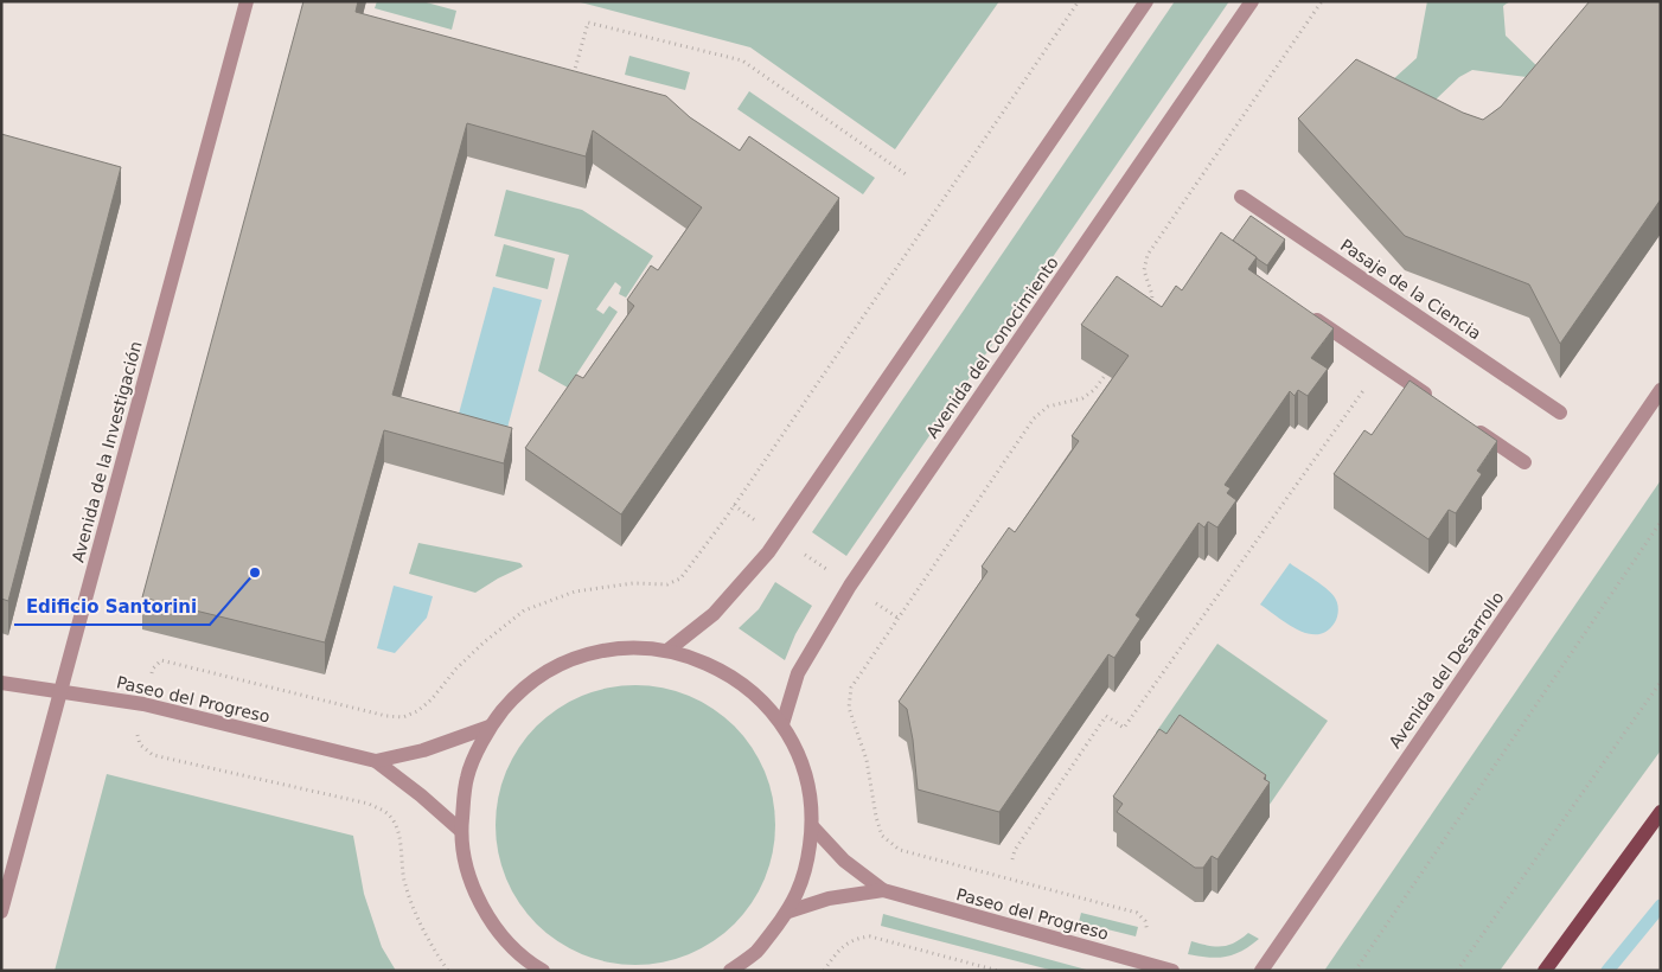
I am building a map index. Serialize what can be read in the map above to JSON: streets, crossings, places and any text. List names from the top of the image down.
{
  "streets": {
    "street": [
      "Pasaje de la Ciencia",
      "Avenida del Conocimiento",
      "Avenida de la Investigación",
      "Avenida del Desarrollo",
      "Paseo del Progreso"
    ]
  },
  "crossings": [
    ["Avenida de la Investigación", "Paseo del Progreso"]
  ],
  "places": ["Edificio Santorini"]
}
